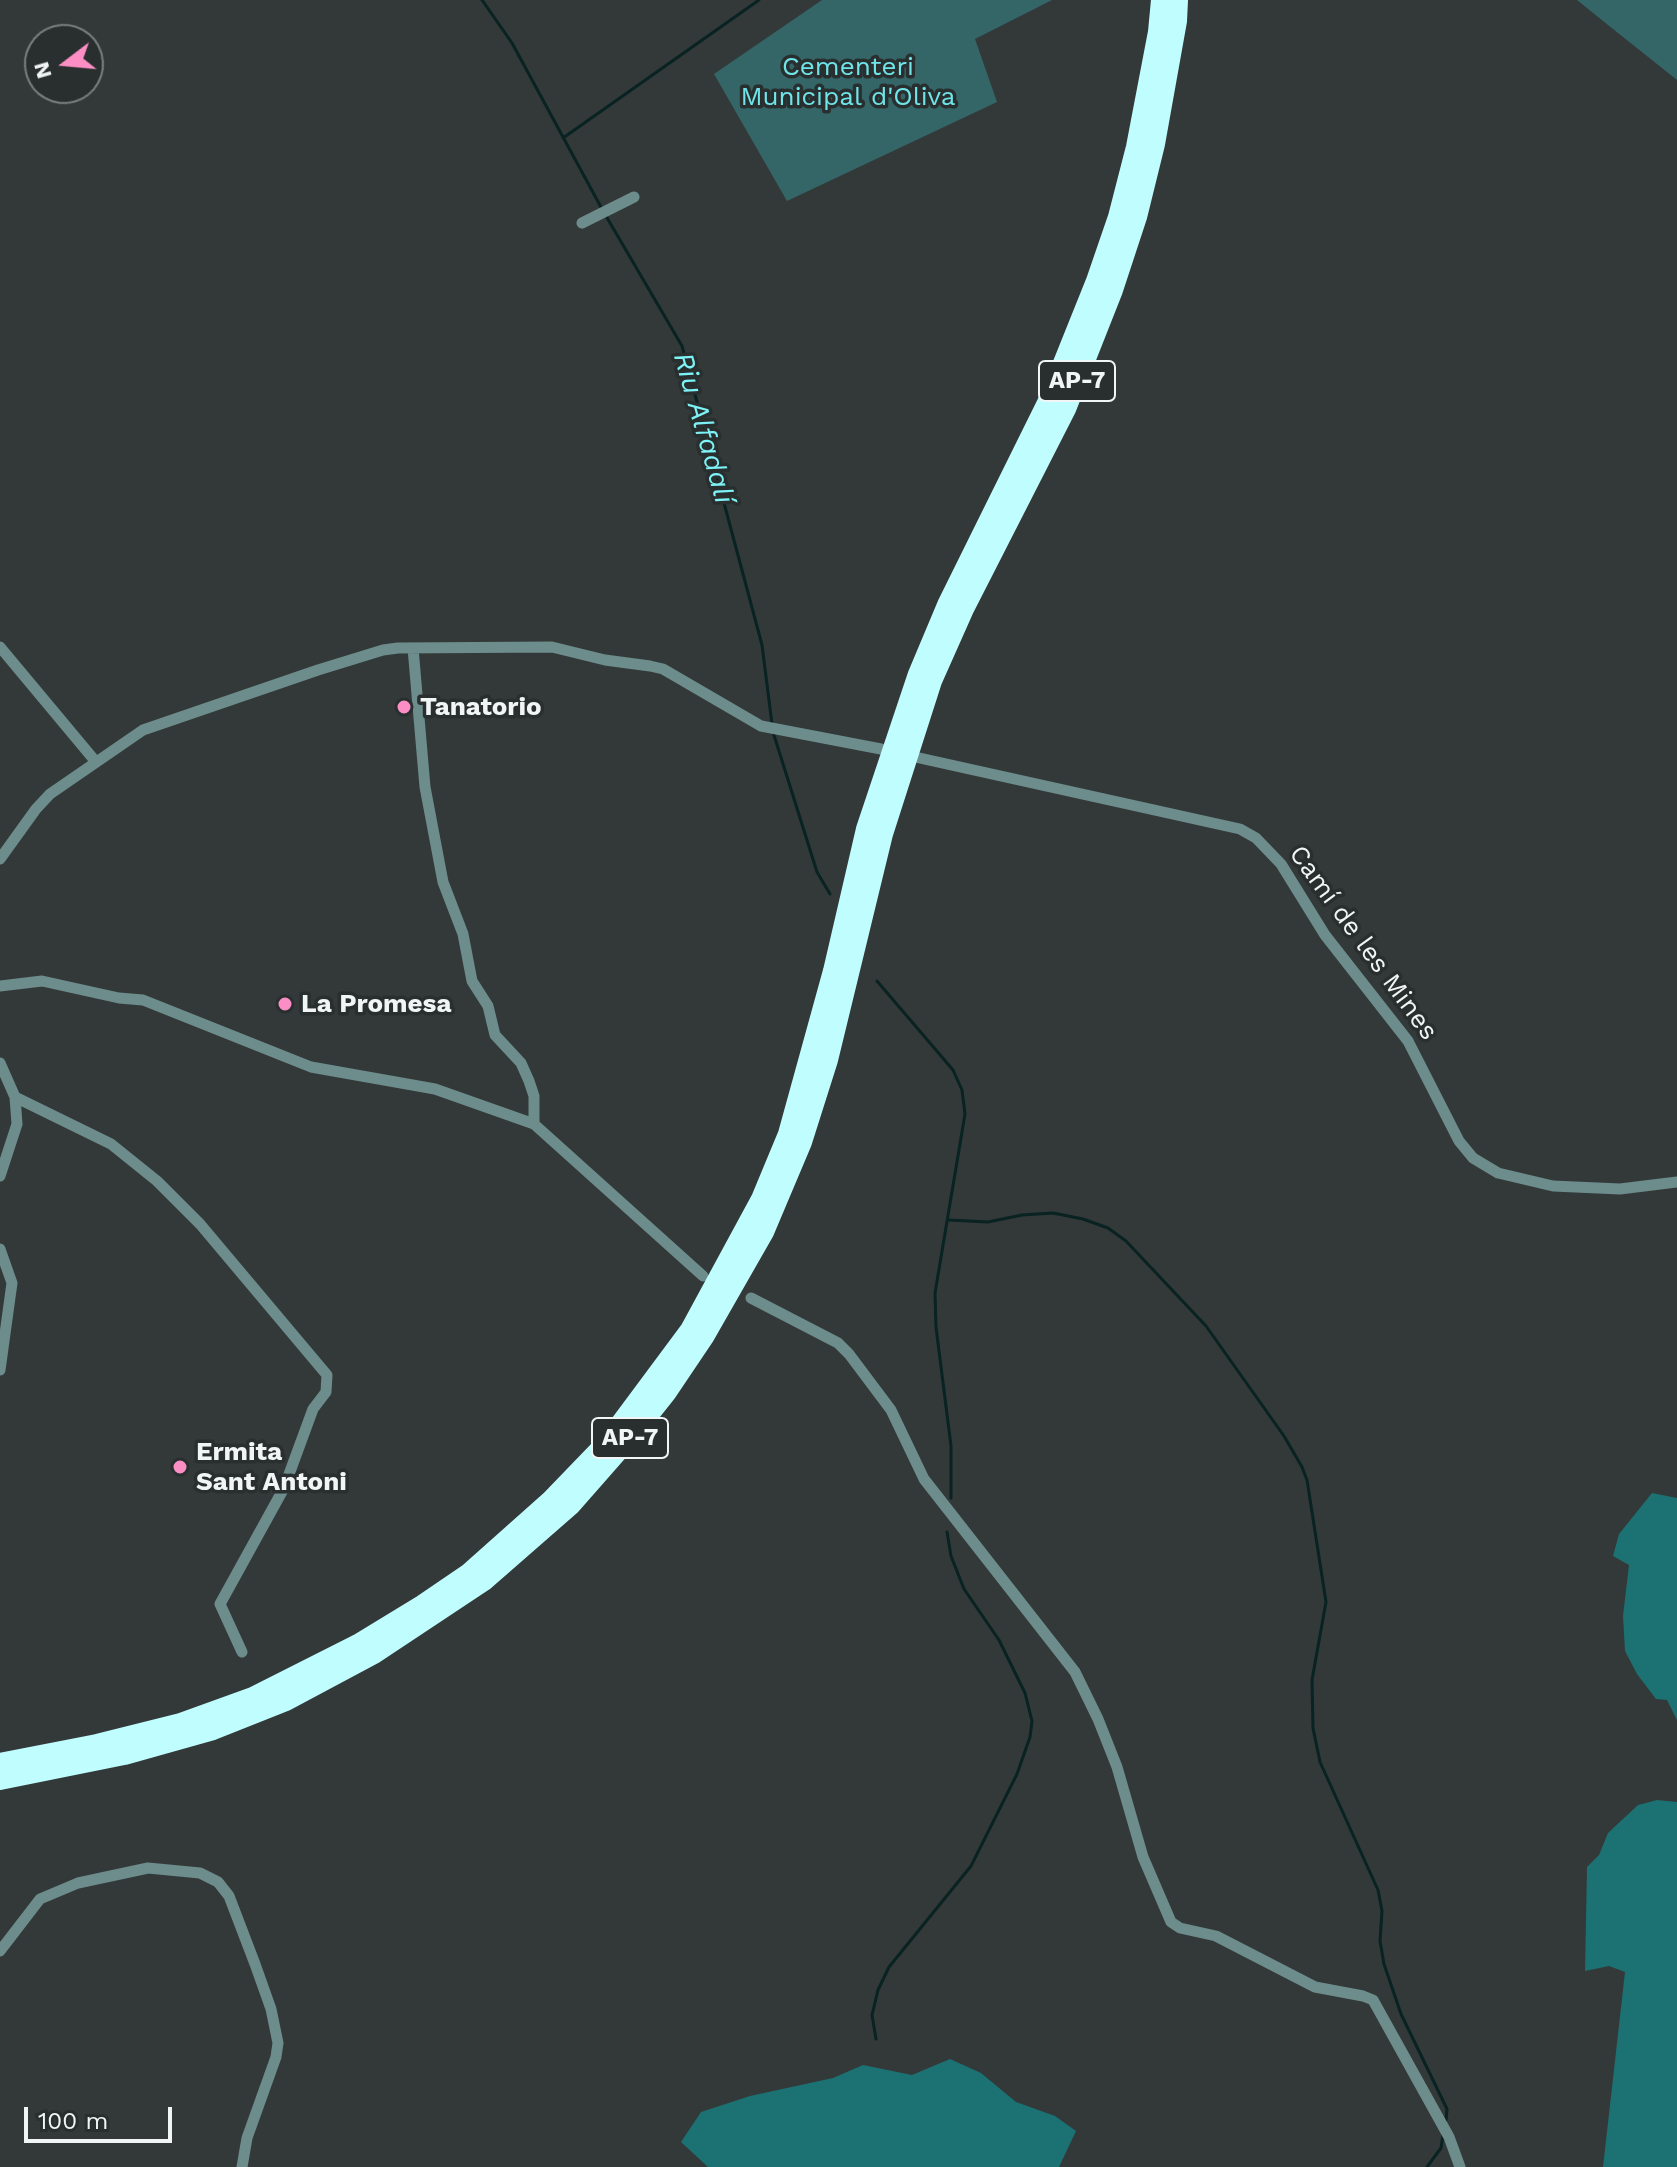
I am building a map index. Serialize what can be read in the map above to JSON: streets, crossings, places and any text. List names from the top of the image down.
{
  "streets": {
    "highway": ["AP-7"],
    "street": ["Camí de les Mines"]
  },
  "crossings": [
    ["AP-7", "Camí de les Mines"]
  ],
  "water": ["Riu Alfadalí"],
  "parks": ["Cementeri Municipal d'Oliva"],
  "places": ["Tanatorio", "La Promesa", "Ermita Sant Antoni"],
  "scale_bar": "100 m",
  "north": "left"
}
